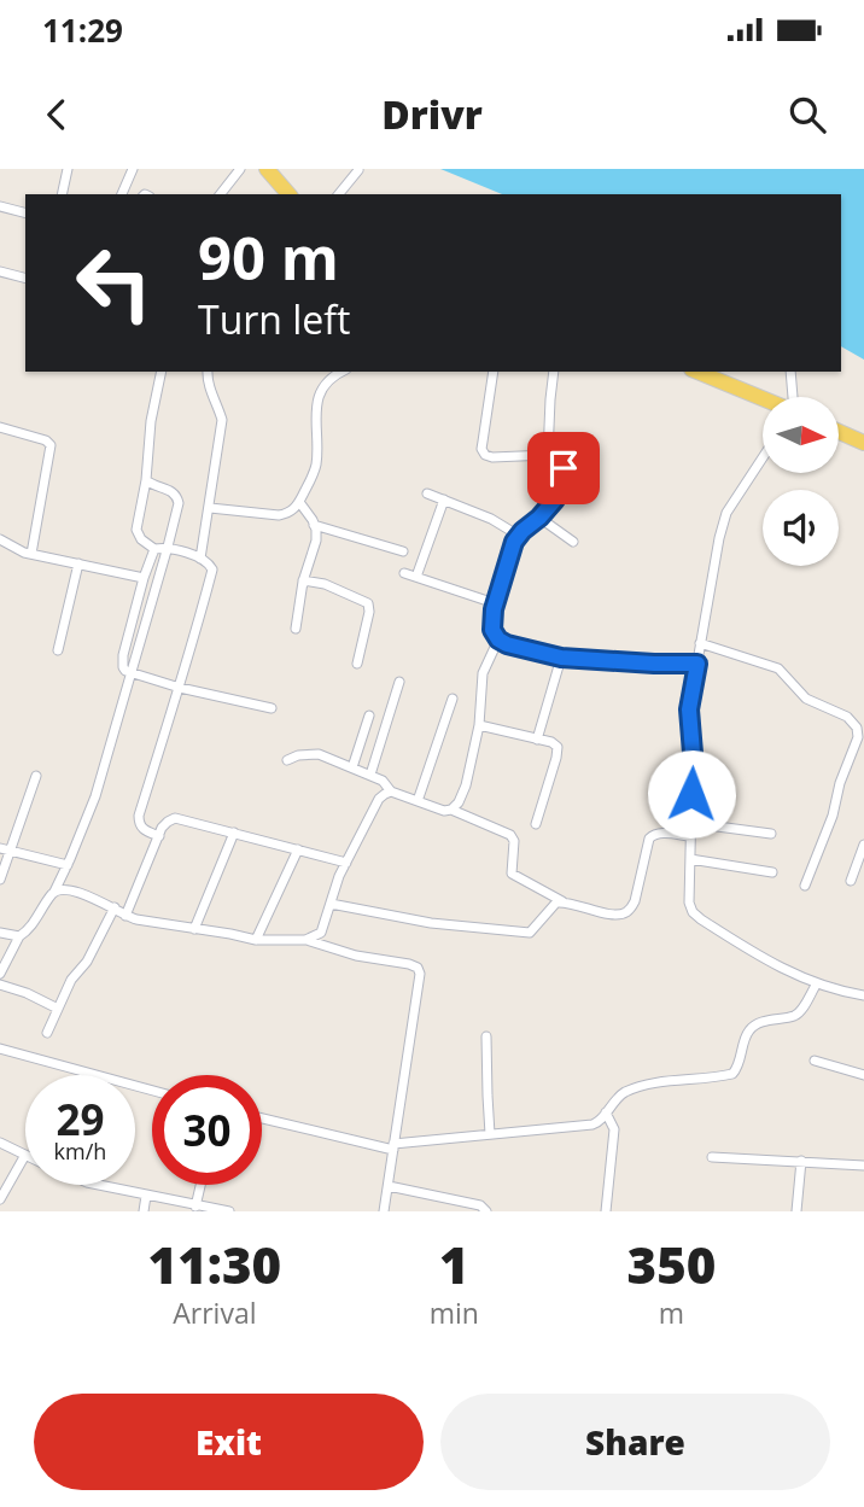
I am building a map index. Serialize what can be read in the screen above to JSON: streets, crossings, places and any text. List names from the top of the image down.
{
  "north": "right",
  "page": {
    "status": "11:29",
    "header": "Drivr",
    "turn": ["90 m", "Turn left"],
    "speed": "29 km/h",
    "limit": "30",
    "eta": [
      "11:30",
      "Arrival",
      "1",
      "min",
      "350",
      "m"
    ],
    "buttons": ["Exit", "Share"]
  }
}
